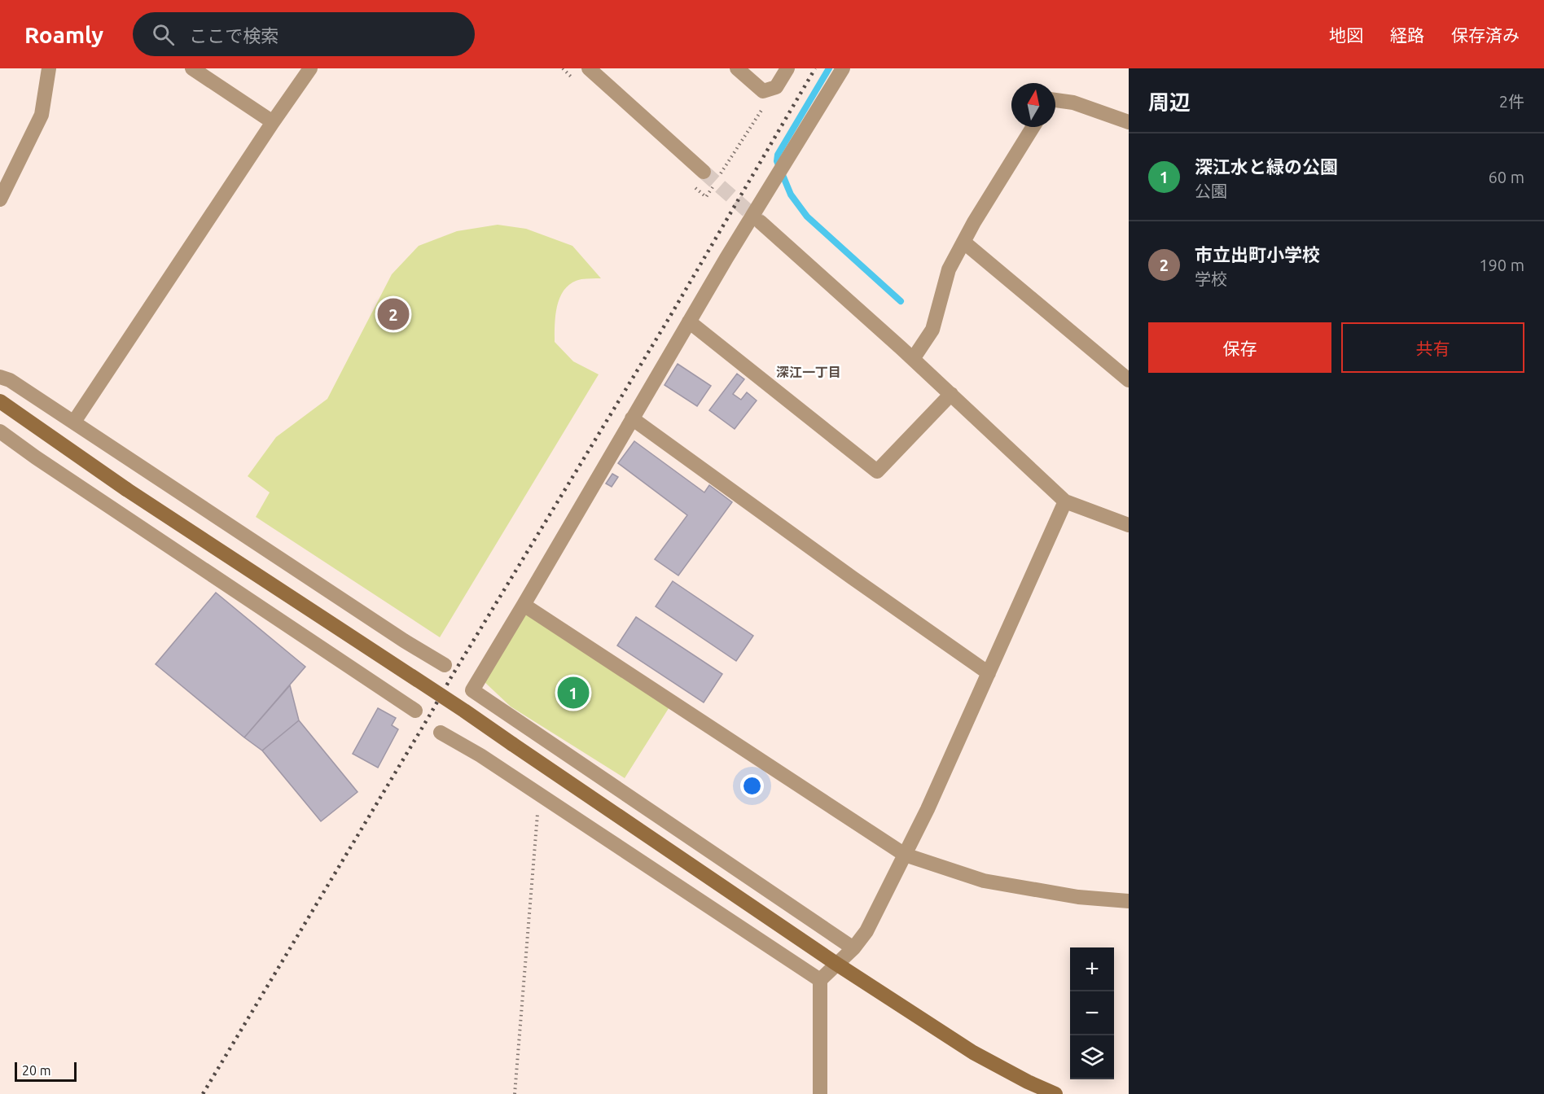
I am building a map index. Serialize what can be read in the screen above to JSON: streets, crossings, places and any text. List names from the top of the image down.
{
  "districts": ["深江一丁目"],
  "scale_bar": "20 m",
  "north": "top",
  "page": {
    "header": "Roamly",
    "search": "ここで検索",
    "nav": ["地図", "経路", "保存済み"],
    "heading": ["周辺", "2件"],
    "list": [
      {
        "mark": "1",
        "name": "深江水と緑の公園",
        "note": "公園",
        "value": "60 m"
      },
      {
        "mark": "2",
        "name": "市立出町小学校",
        "note": "学校",
        "value": "190 m"
      }
    ],
    "pins": ["2", "1"],
    "buttons": ["保存", "共有"],
    "map_buttons": ["+", "−"],
    "scale": "20 m"
  }
}
